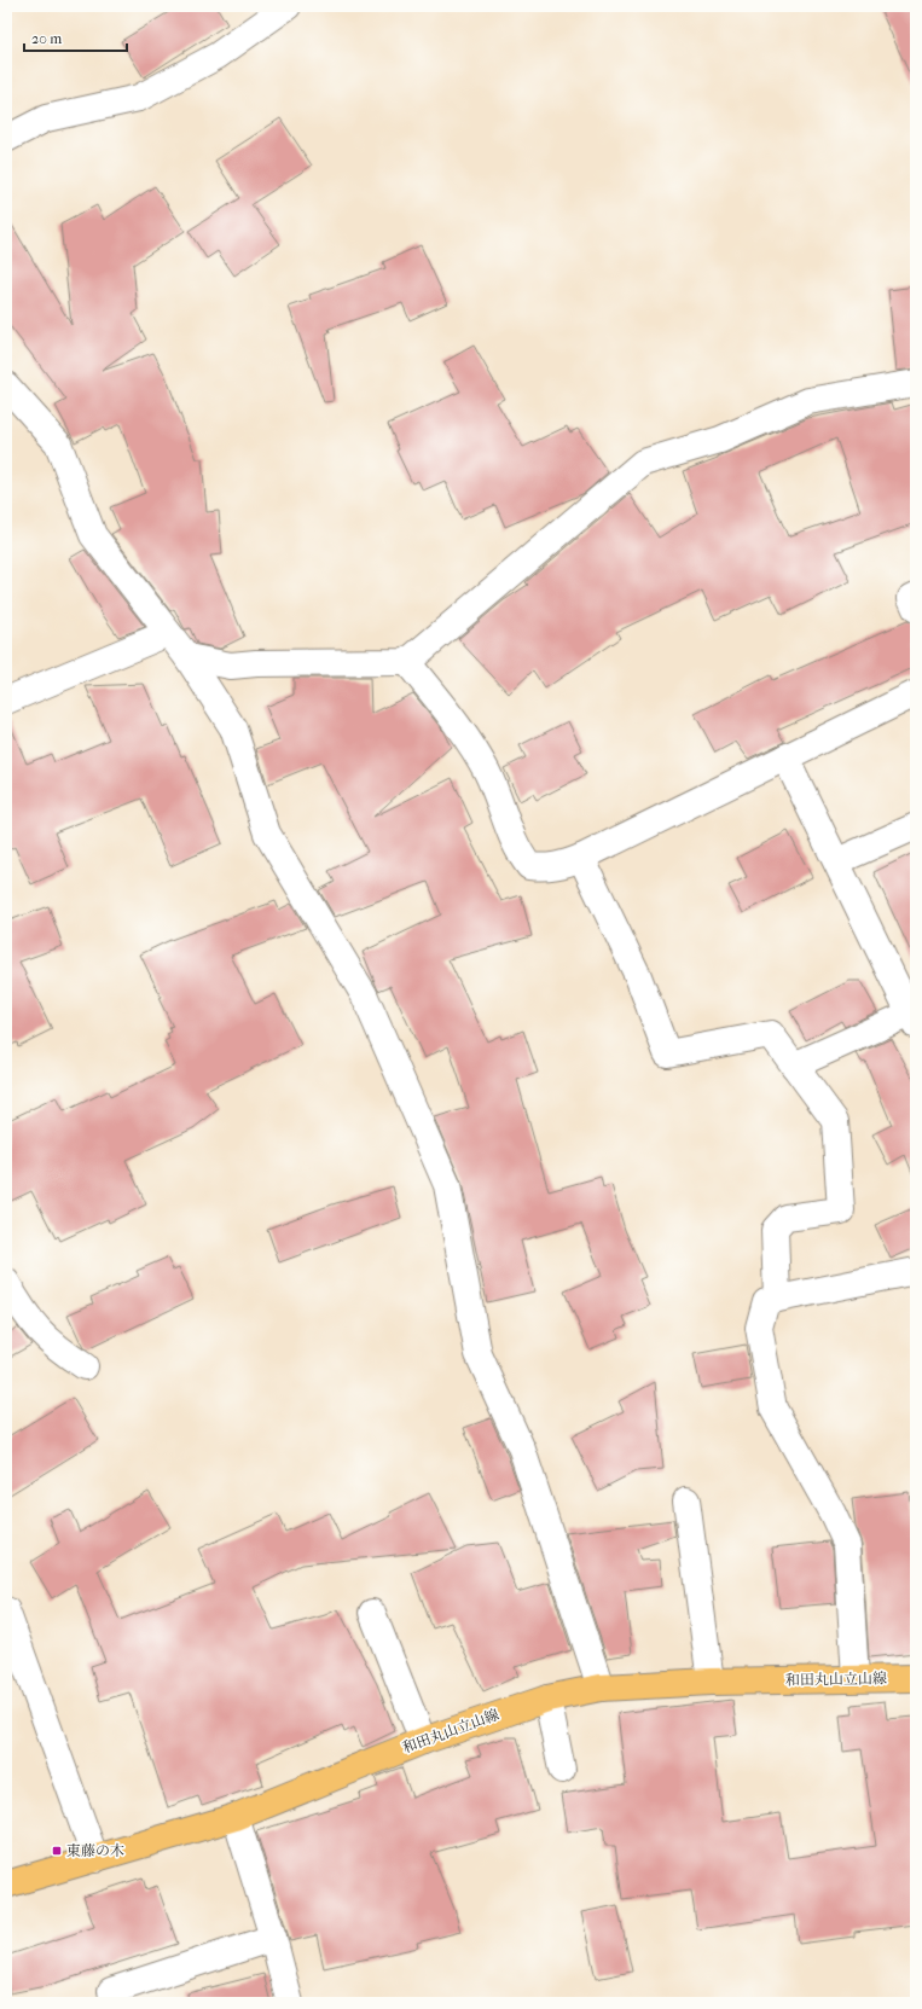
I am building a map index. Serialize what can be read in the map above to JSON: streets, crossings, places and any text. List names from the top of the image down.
{
  "streets": {
    "main road": ["和田丸山立山線"]
  },
  "places": {
    "transit": ["東藤の木"]
  },
  "scale_bar": "20 m"
}
